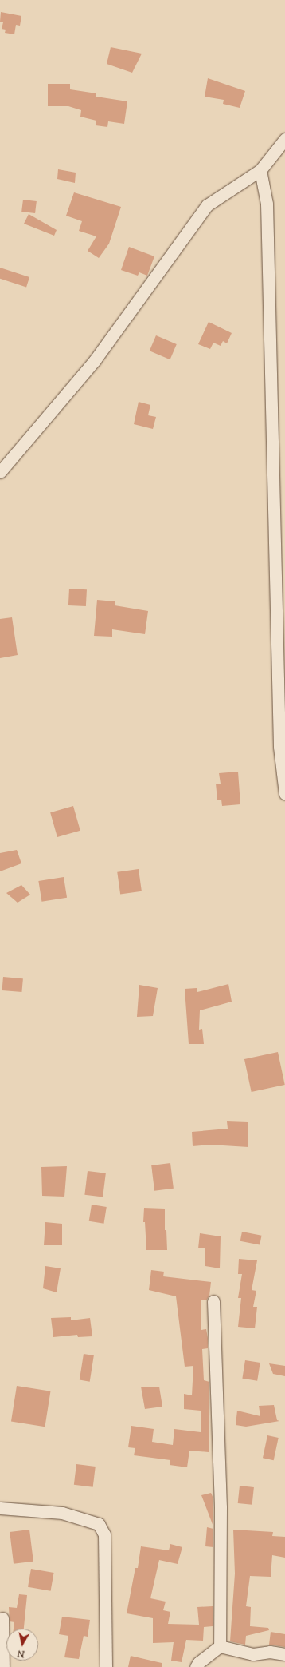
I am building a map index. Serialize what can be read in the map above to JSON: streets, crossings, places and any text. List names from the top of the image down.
{
  "north": "bottom"
}
